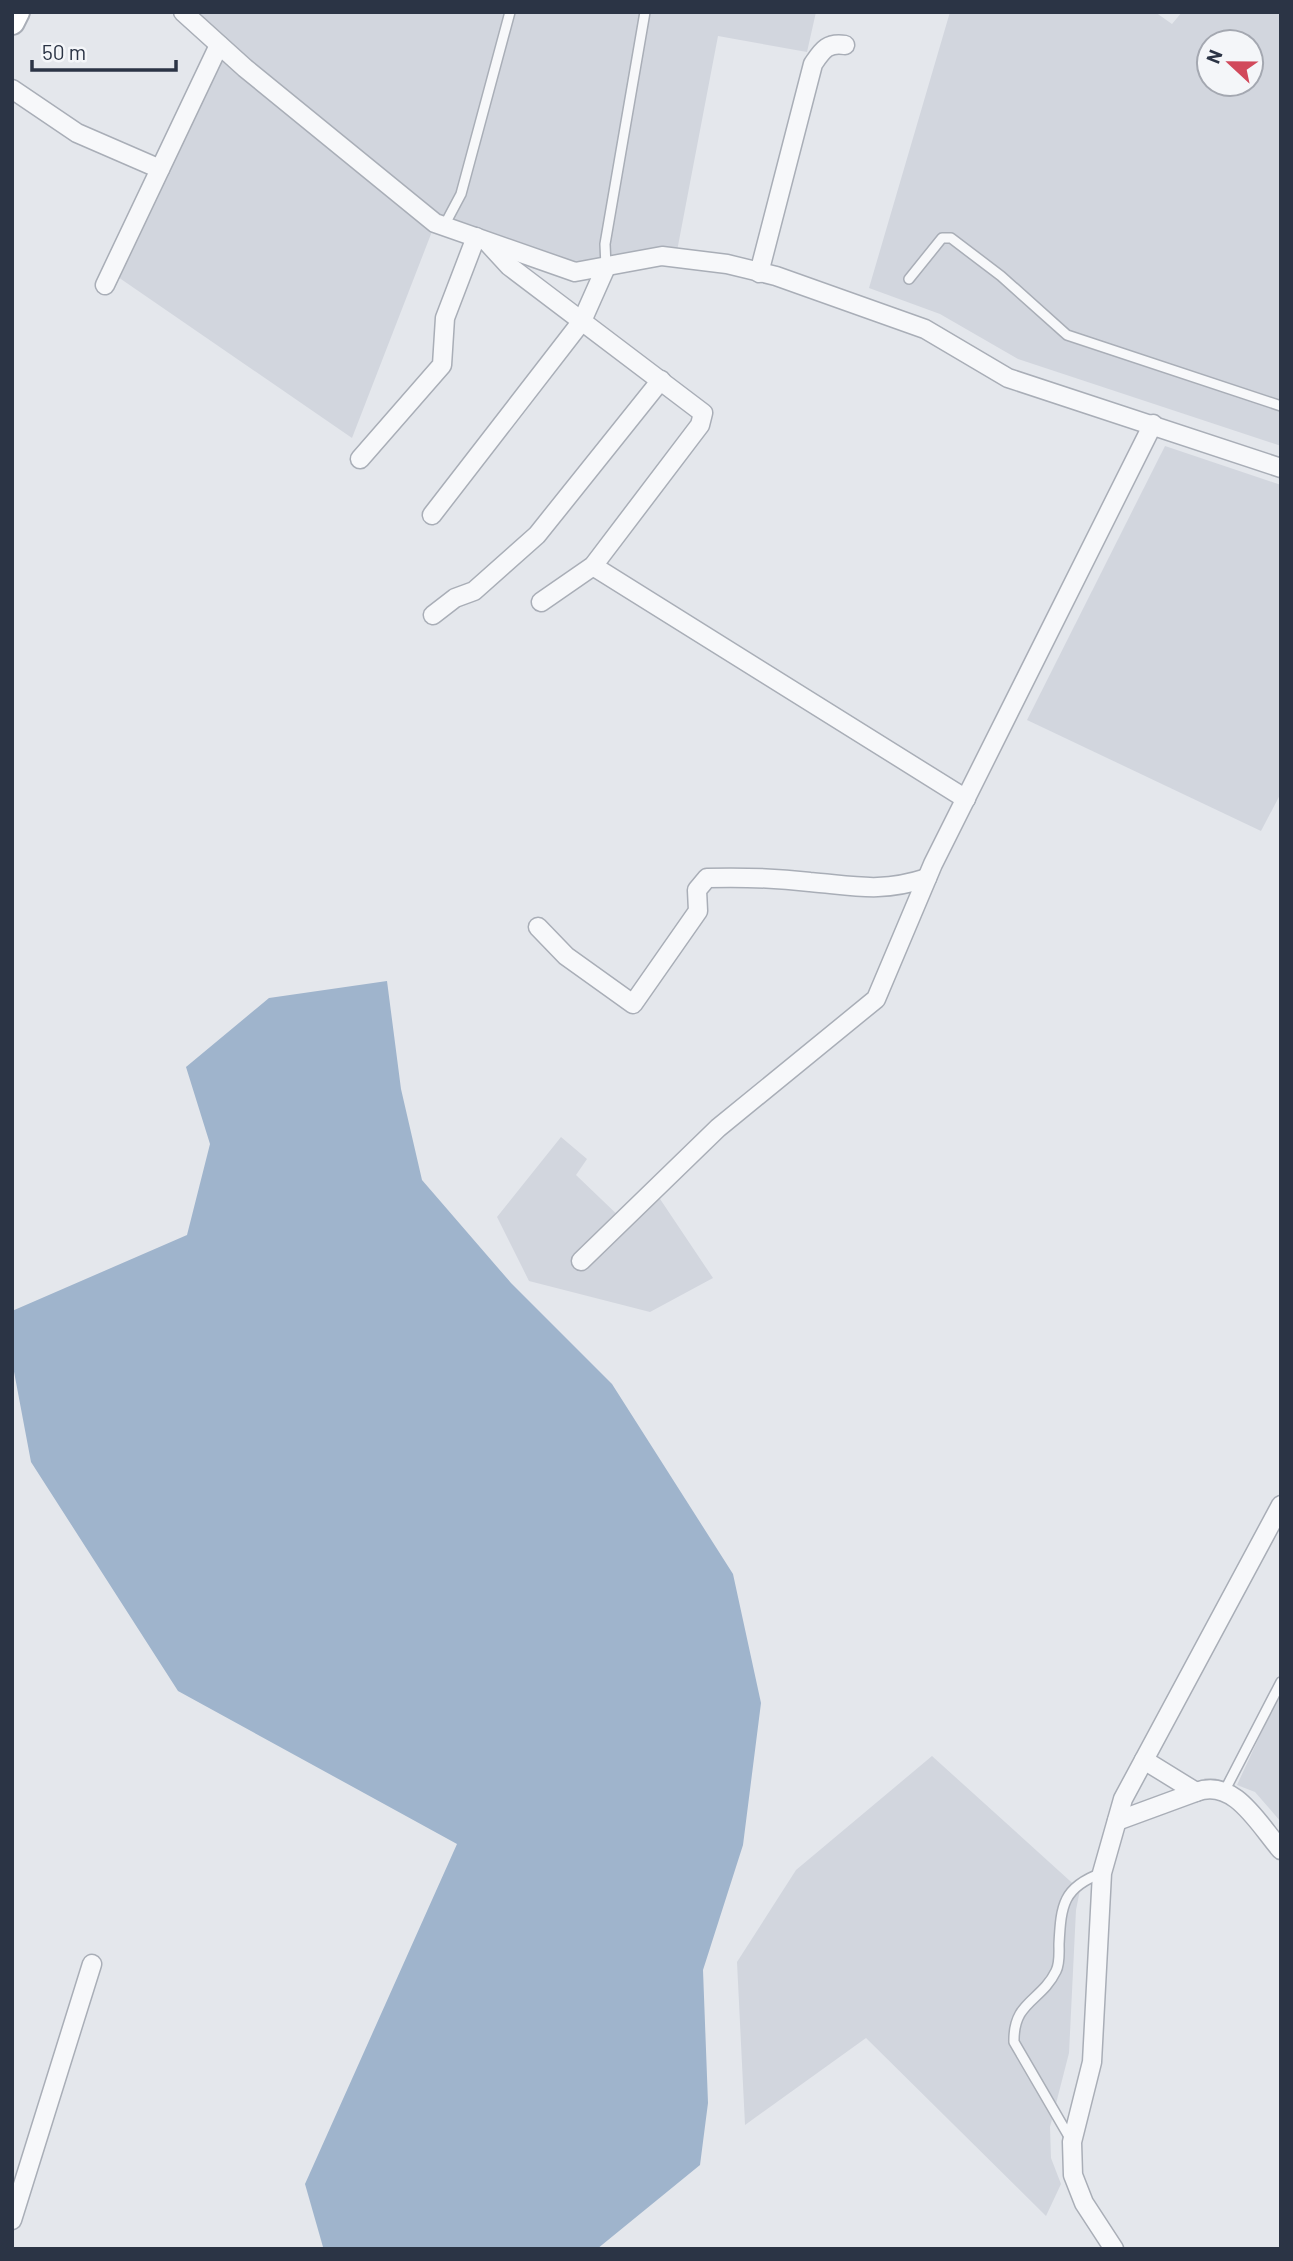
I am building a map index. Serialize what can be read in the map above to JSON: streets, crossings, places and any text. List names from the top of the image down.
{
  "scale_bar": "50 m",
  "north": "left"
}
